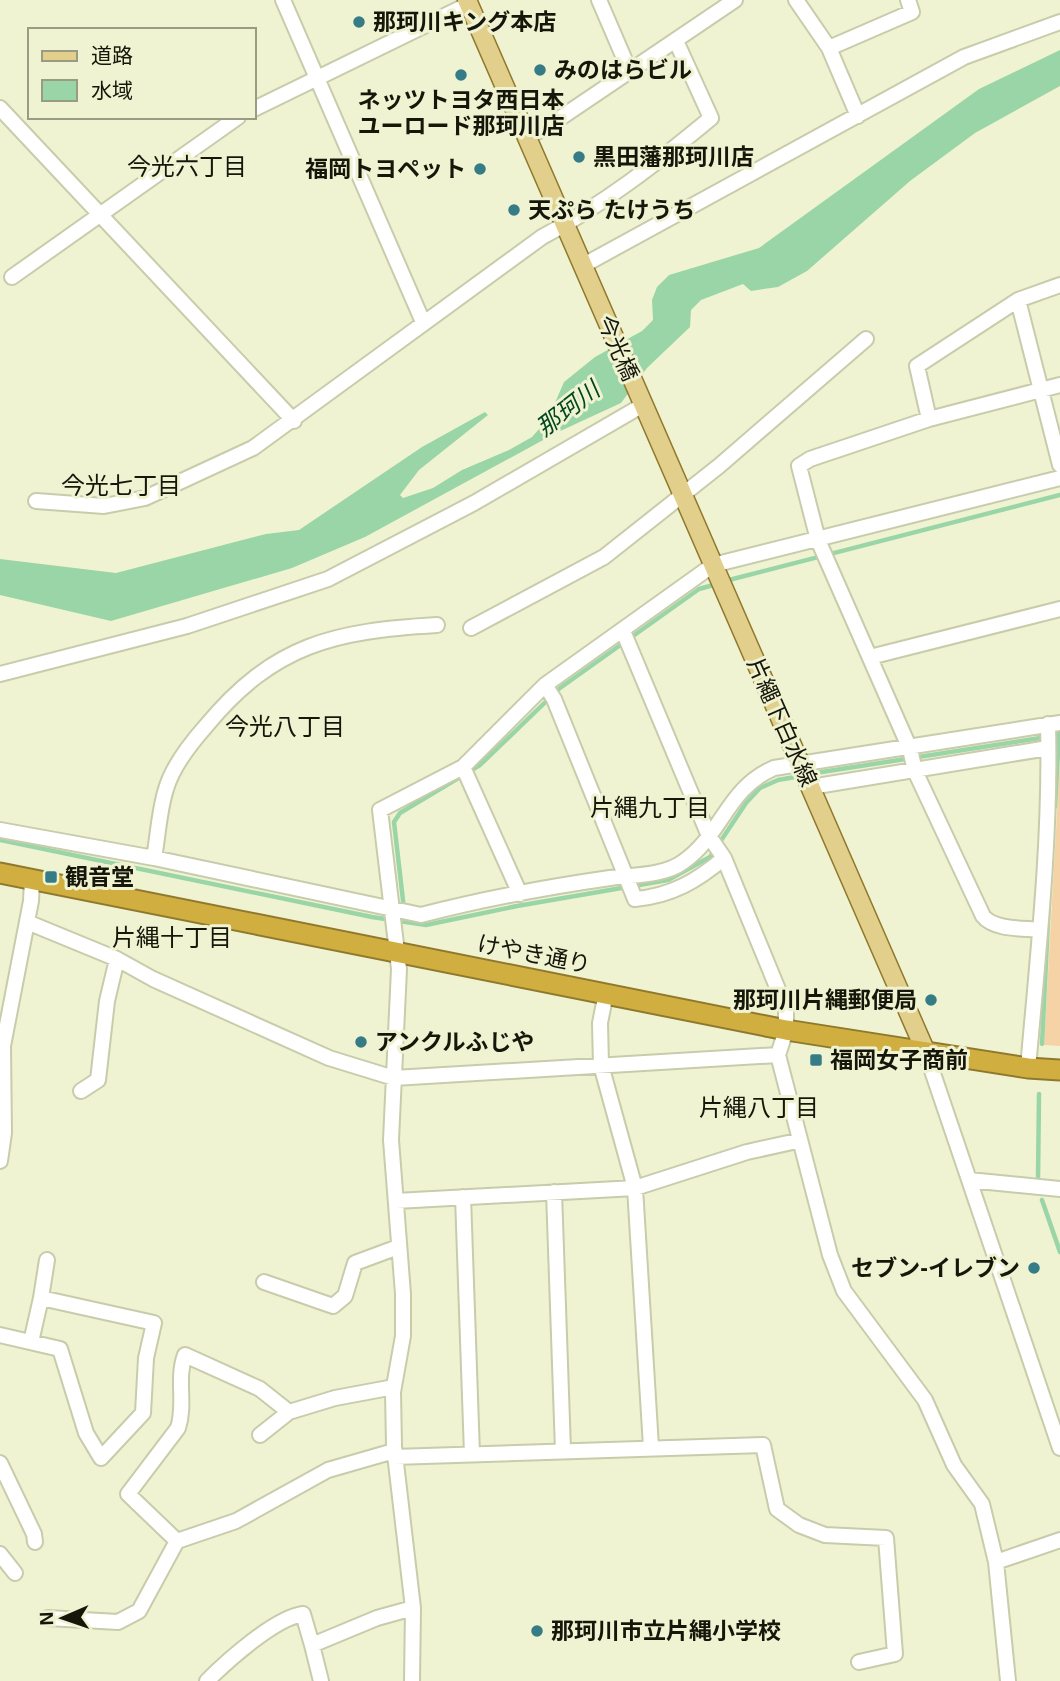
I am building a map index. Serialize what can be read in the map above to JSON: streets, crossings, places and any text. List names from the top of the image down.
{
  "streets": {
    "highway": ["けやき通り"],
    "main road": ["今光橋", "片繩下白水線"]
  },
  "crossings": [
    ["今光橋", "片繩下白水線"],
    ["片繩下白水線", "けやき通り"]
  ],
  "districts": [
    "今光六丁目",
    "今光七丁目",
    "今光八丁目",
    "片縄九丁目",
    "片縄十丁目",
    "片縄八丁目"
  ],
  "water": ["那珂川"],
  "places": {
    "other": [
      "那珂川キング本店",
      "みのはらビル",
      "ネッツトヨタ西日本 ユーロード那珂川店",
      "黒田藩那珂川店",
      "福岡トヨペット",
      "天ぷら たけうち",
      "那珂川片縄郵便局",
      "アンクルふじや",
      "セブン-イレブン",
      "那珂川市立片縄小学校"
    ],
    "transit": ["観音堂", "福岡女子商前"]
  },
  "legend": ["道路", "水域"],
  "north": "left"
}
